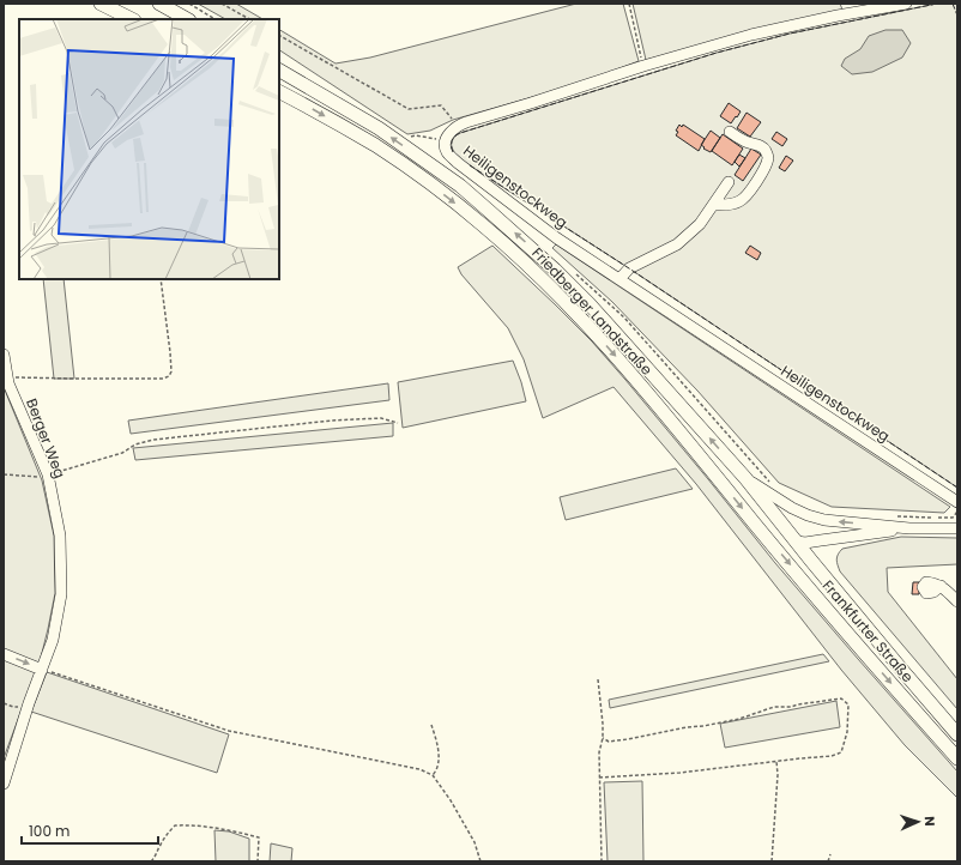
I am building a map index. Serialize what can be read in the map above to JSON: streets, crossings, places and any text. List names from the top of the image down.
{
  "streets": {
    "main road": ["Friedberger Landstraße", "Frankfurter Straße"],
    "street": ["Heiligenstockweg", "Berger Weg"]
  },
  "crossings": [
    ["Friedberger Landstraße", "Frankfurter Straße"]
  ],
  "scale_bar": "100 m",
  "north": "right"
}
